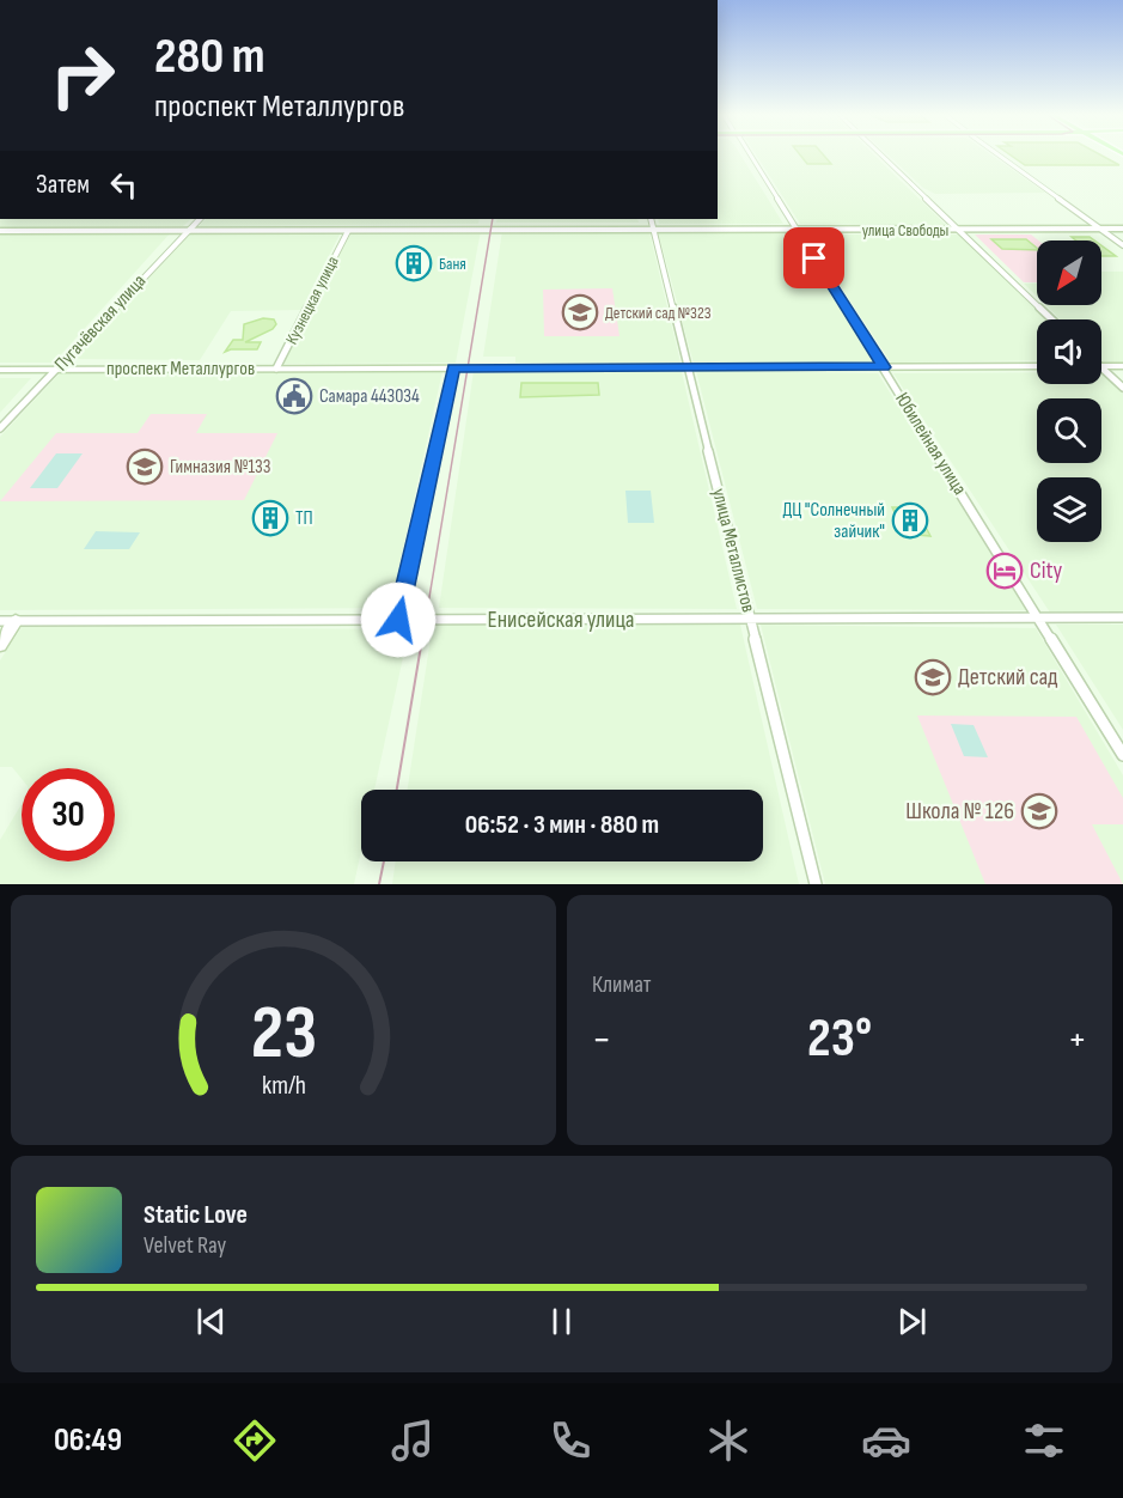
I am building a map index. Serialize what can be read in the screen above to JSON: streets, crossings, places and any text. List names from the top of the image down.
{
  "streets": {
    "street": [
      "улица Свободы",
      "Кузнецкая улица",
      "Пугачёвская улица",
      "проспект Металлургов",
      "Юбилейная улица",
      "улица Металлистов",
      "Енисейская улица"
    ]
  },
  "crossings": [
    ["улица Свободы", "Кузнецкая улица"],
    ["улица Свободы", "Пугачёвская улица"],
    ["улица Свободы", "Юбилейная улица"],
    ["улица Свободы", "улица Металлистов"],
    ["Кузнецкая улица", "проспект Металлургов"],
    ["Пугачёвская улица", "проспект Металлургов"],
    ["проспект Металлургов", "Юбилейная улица"],
    ["проспект Металлургов", "улица Металлистов"],
    ["Юбилейная улица", "Енисейская улица"],
    ["улица Металлистов", "Енисейская улица"]
  ],
  "places": {
    "building": ["Баня", "ТП", "ДЦ \"Солнечный зайчик\""],
    "school or university": [
      "Детский сад №323",
      "Гимназия №133",
      "Детский сад",
      "Школа № 126"
    ],
    "public building": ["Самара 443034"],
    "hotel": ["City"]
  },
  "north": "bottom left",
  "page": {
    "turn": ["280 m", "проспект Металлургов"],
    "then": "Затем",
    "limit": "30",
    "trip": "06:52 · 3 мин · 880 m",
    "tile": "Климат",
    "heat": ["−", "23°", "+"],
    "song": ["Static Love", "Velvet Ray"],
    "tabs": "06:49",
    "gauge": ["23", "km/h"]
  }
}
